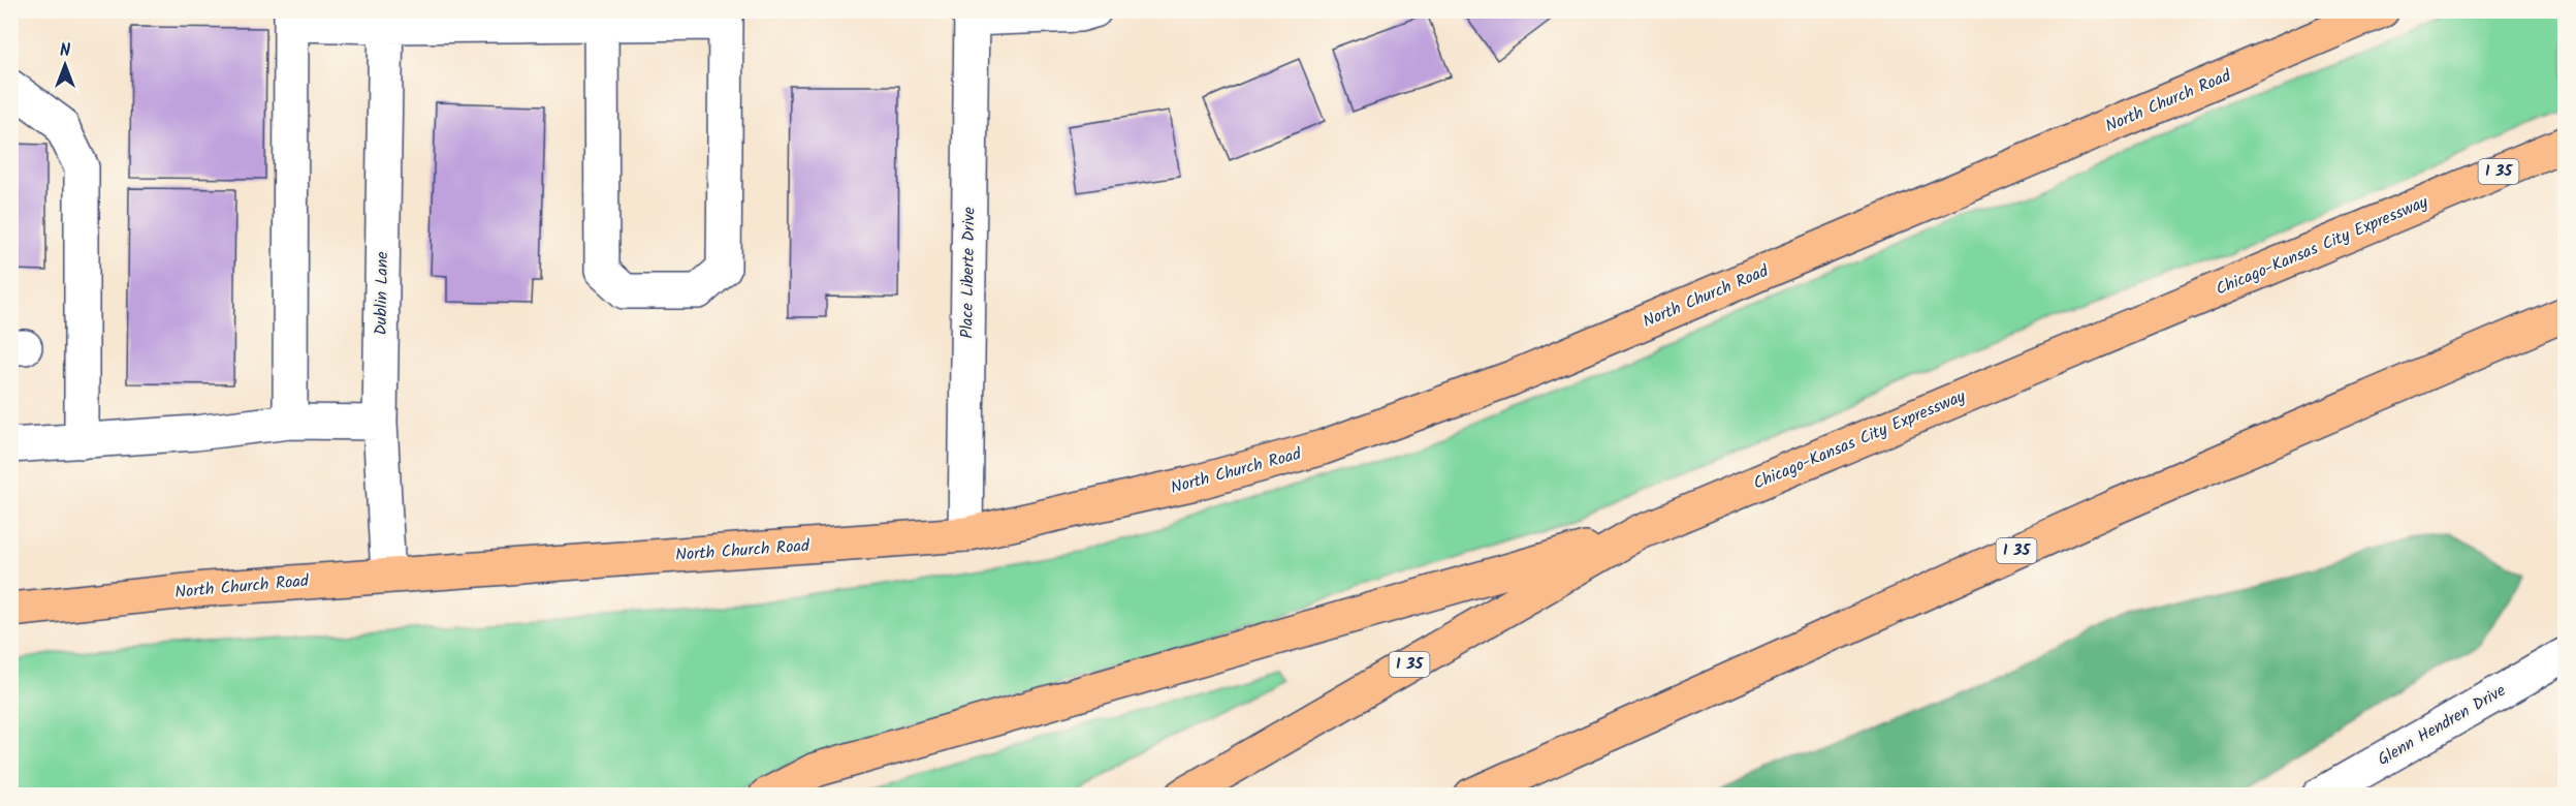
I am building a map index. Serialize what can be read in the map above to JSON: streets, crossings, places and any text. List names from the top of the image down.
{
  "streets": {
    "main road": ["North Church Road", "I 35", "Chicago-Kansas City Expressway"],
    "street": ["Place Liberte Drive", "Dublin Lane", "Glenn Hendren Drive"]
  },
  "crossings": [
    ["North Church Road", "Place Liberte Drive"],
    ["North Church Road", "Dublin Lane"]
  ],
  "north": "top"
}
